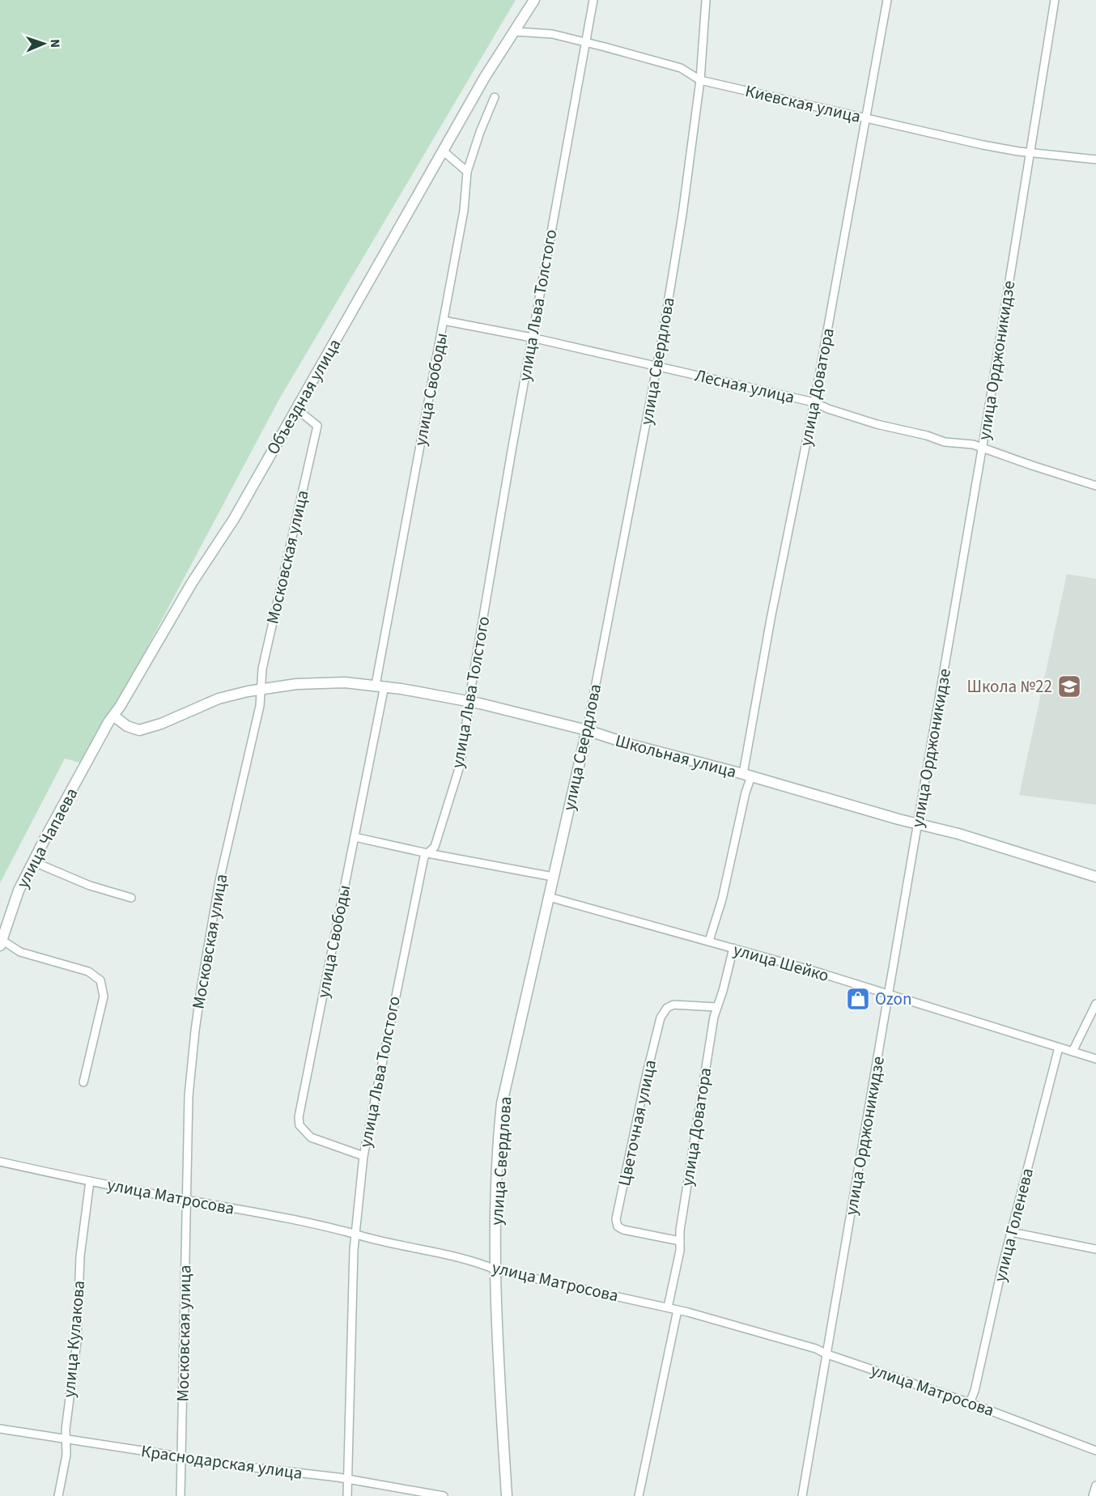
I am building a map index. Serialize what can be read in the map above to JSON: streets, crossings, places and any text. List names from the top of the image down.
{
  "streets": {
    "street": [
      "Киевская улица",
      "улица Льва Толстого",
      "улица Орджоникидзе",
      "улица Свердлова",
      "Лесная улица",
      "улица Доватора",
      "улица Свободы",
      "Объездная улица",
      "Московская улица",
      "Школьная улица",
      "улица Чапаева",
      "улица Шейко",
      "Цветочная улица",
      "улица Матросова",
      "улица Голенева",
      "улица Кулакова",
      "Краснодарская улица"
    ]
  },
  "crossings": [
    ["Киевская улица", "улица Льва Толстого"],
    ["Киевская улица", "улица Орджоникидзе"],
    ["Киевская улица", "улица Свердлова"],
    ["Киевская улица", "улица Доватора"],
    ["Киевская улица", "Объездная улица"],
    ["улица Льва Толстого", "Лесная улица"],
    ["улица Льва Толстого", "улица Свободы"],
    ["улица Льва Толстого", "Школьная улица"],
    ["улица Льва Толстого", "улица Матросова"],
    ["улица Льва Толстого", "Краснодарская улица"],
    ["улица Орджоникидзе", "Лесная улица"],
    ["улица Орджоникидзе", "Школьная улица"],
    ["улица Орджоникидзе", "улица Шейко"],
    ["улица Орджоникидзе", "улица Матросова"],
    ["улица Свердлова", "Лесная улица"],
    ["улица Свердлова", "Школьная улица"],
    ["улица Свердлова", "улица Шейко"],
    ["улица Свердлова", "улица Матросова"],
    ["Лесная улица", "улица Доватора"],
    ["Лесная улица", "улица Свободы"],
    ["улица Доватора", "Школьная улица"],
    ["улица Доватора", "улица Шейко"],
    ["улица Доватора", "Цветочная улица"],
    ["улица Доватора", "улица Матросова"],
    ["улица Свободы", "Школьная улица"],
    ["Объездная улица", "Московская улица"],
    ["Объездная улица", "Школьная улица"],
    ["Объездная улица", "улица Чапаева"],
    ["Московская улица", "Школьная улица"],
    ["Московская улица", "улица Матросова"],
    ["Московская улица", "Краснодарская улица"],
    ["улица Шейко", "улица Голенева"],
    ["улица Матросова", "улица Голенева"],
    ["улица Матросова", "улица Кулакова"],
    ["улица Кулакова", "Краснодарская улица"]
  ],
  "places": {
    "school or university": ["Школа №22"],
    "shop": ["Ozon"]
  },
  "north": "right"
}
